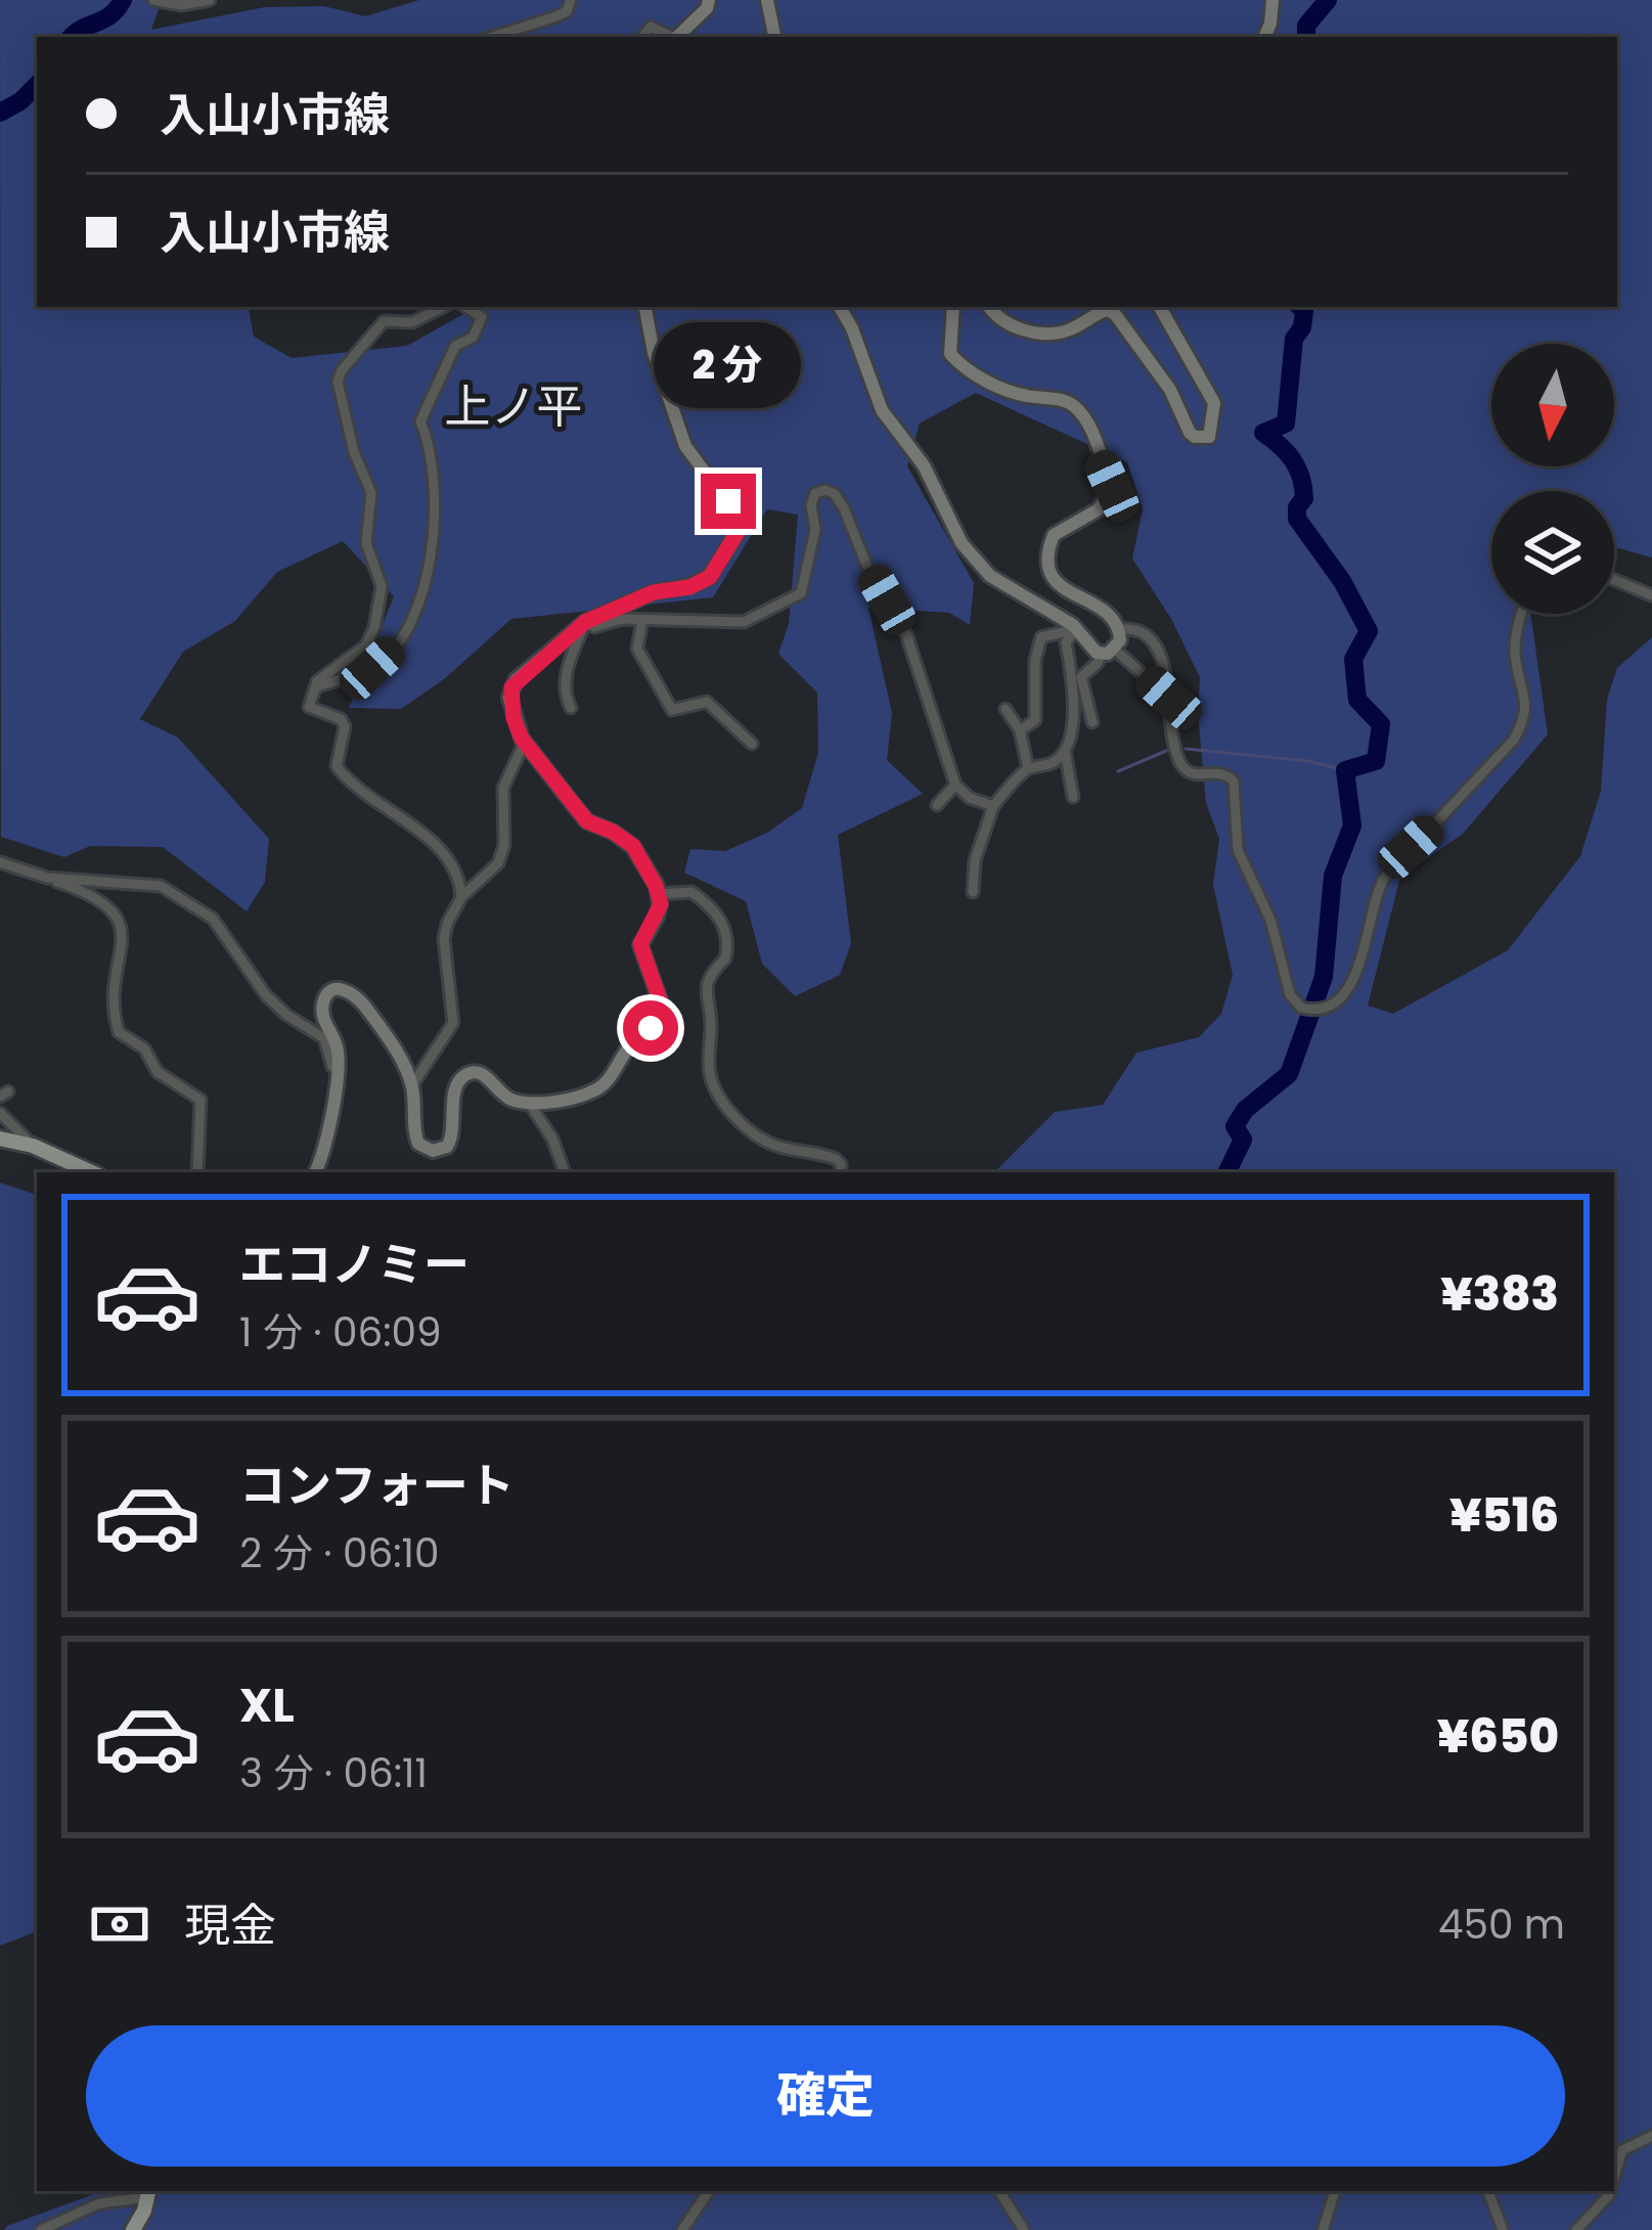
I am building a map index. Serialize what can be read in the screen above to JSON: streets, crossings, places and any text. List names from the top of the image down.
{
  "districts": ["上ノ平"],
  "north": "bottom",
  "page": {
    "banner": ["入山小市線", "入山小市線"],
    "bubble": "2 分",
    "list": [
      {
        "name": "エコノミー",
        "note": "1 分 · 06:09",
        "value": "¥383"
      },
      {
        "name": "コンフォート",
        "note": "2 分 · 06:10",
        "value": "¥516"
      },
      {
        "name": "XL",
        "note": "3 分 · 06:11",
        "value": "¥650"
      }
    ],
    "pay": ["現金", "450 m"],
    "buttons": "確定"
  }
}
